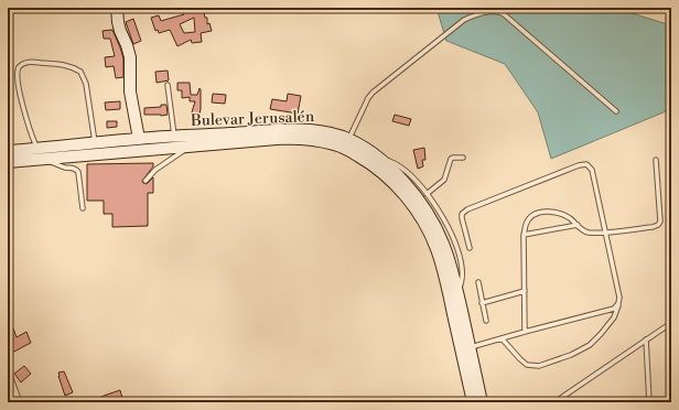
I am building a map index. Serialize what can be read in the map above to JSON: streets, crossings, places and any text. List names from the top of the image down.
{
  "streets": {
    "main road": ["Bulevar Jerusalén"]
  }
}
